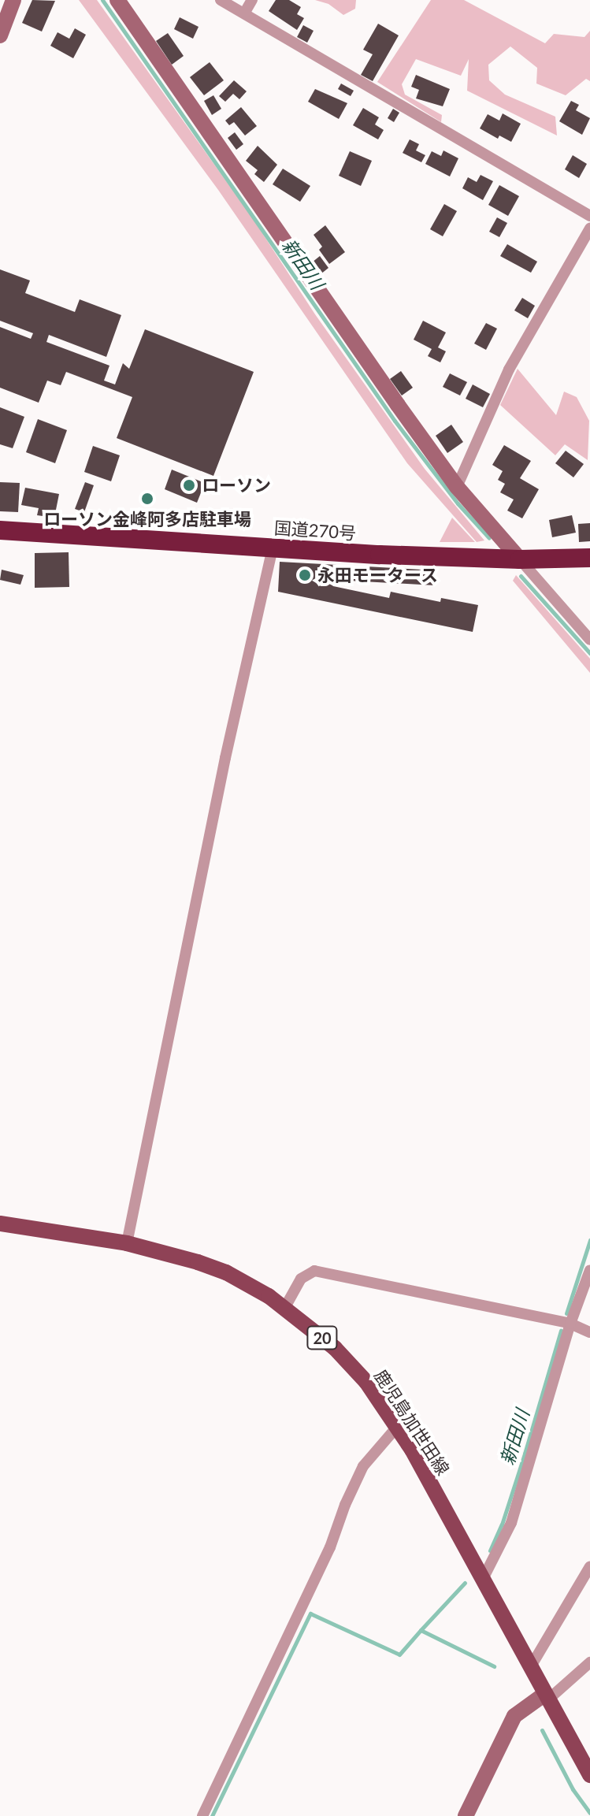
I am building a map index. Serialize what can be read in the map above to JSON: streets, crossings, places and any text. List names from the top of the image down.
{
  "streets": {
    "highway": ["国道270号"],
    "main road": ["20", "鹿児島加世田線"]
  },
  "water": ["新田川"],
  "places": ["ローソン", "ローソン金峰阿多店駐車場", "永田モータース"]
}
